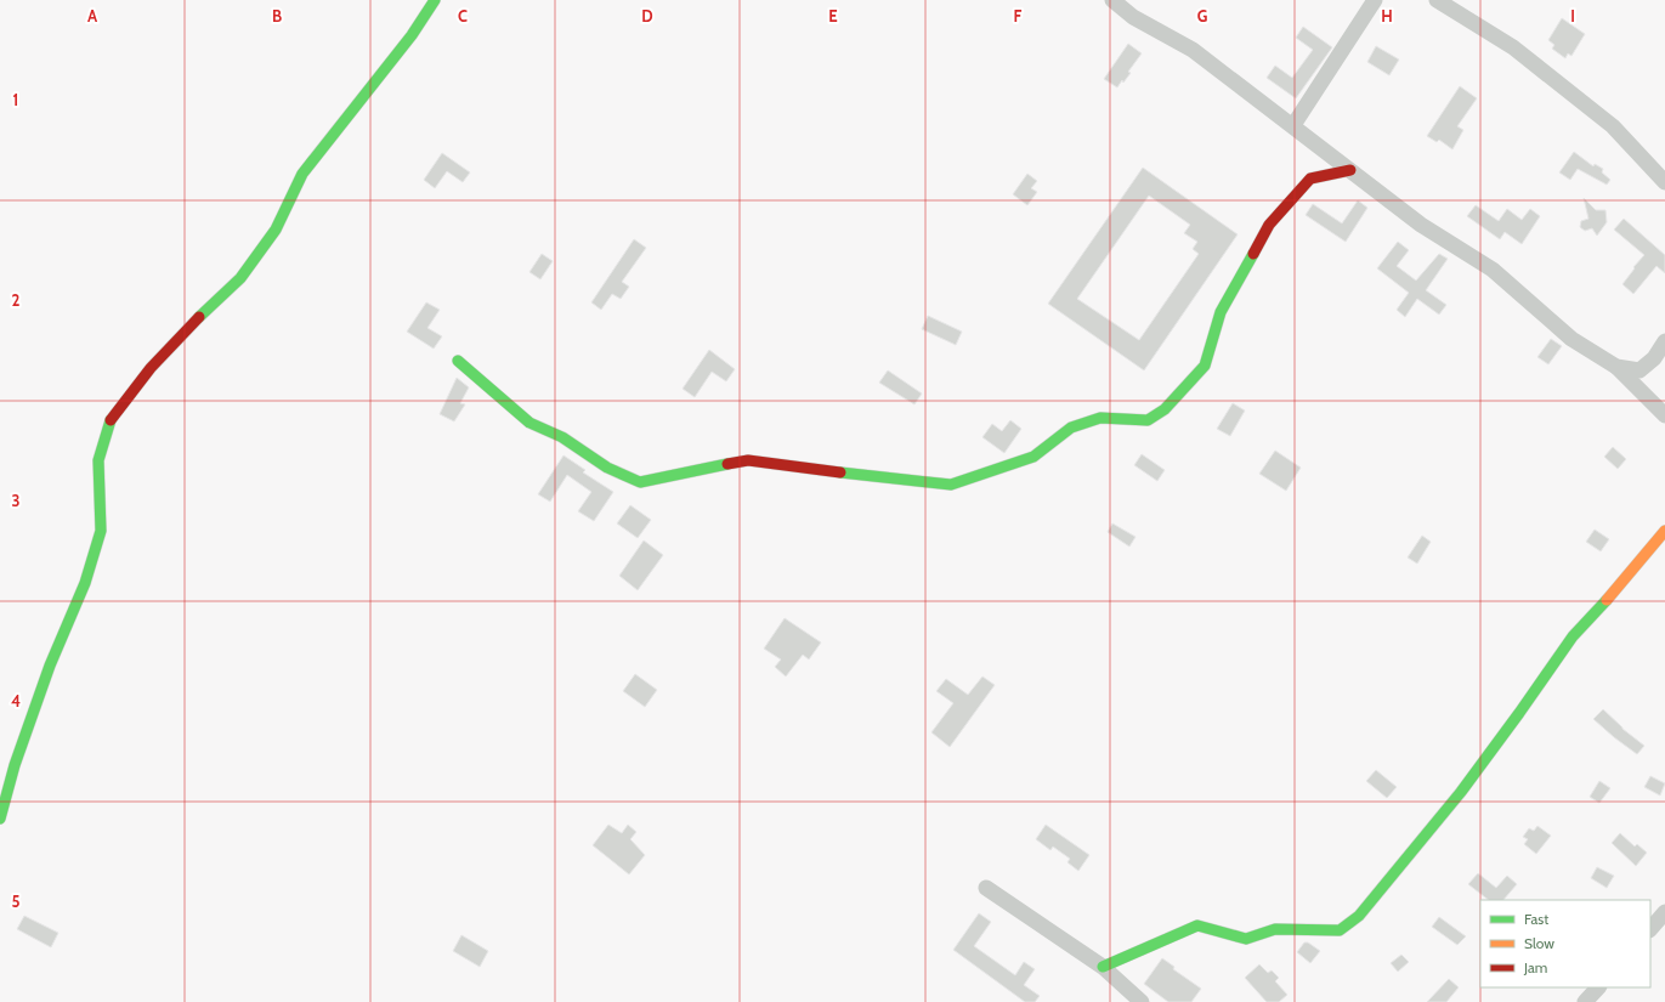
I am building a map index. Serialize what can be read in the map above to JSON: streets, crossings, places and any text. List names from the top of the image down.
{
  "legend": ["Fast", "Slow", "Jam"],
  "grid": {
    "columns": [
      "A",
      "B",
      "C",
      "D",
      "E",
      "F",
      "G",
      "H",
      "I"
    ],
    "rows": [
      "1",
      "2",
      "3",
      "4",
      "5"
    ]
  }
}
